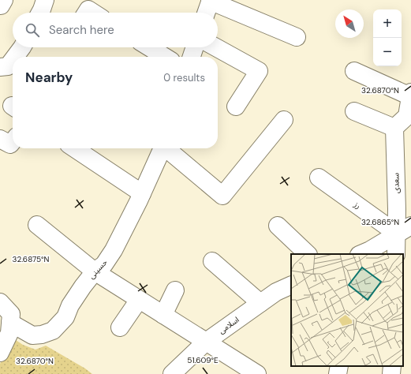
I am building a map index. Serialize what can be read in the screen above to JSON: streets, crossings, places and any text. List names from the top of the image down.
{
  "streets": {
    "street": [
      "سعدی",
      "رز",
      "حسینی",
      "اسلامی"
    ]
  },
  "crossings": [
    ["سعدی", "رز"]
  ],
  "north": "top left",
  "page": {
    "map_buttons": ["+", "−"],
    "search": "Search here",
    "heading": ["Nearby", "0 results"]
  },
  "coordinates": [
    "32.6870°N",
    "32.6865°N",
    "32.6875°N",
    "51.609°E"
  ]
}
